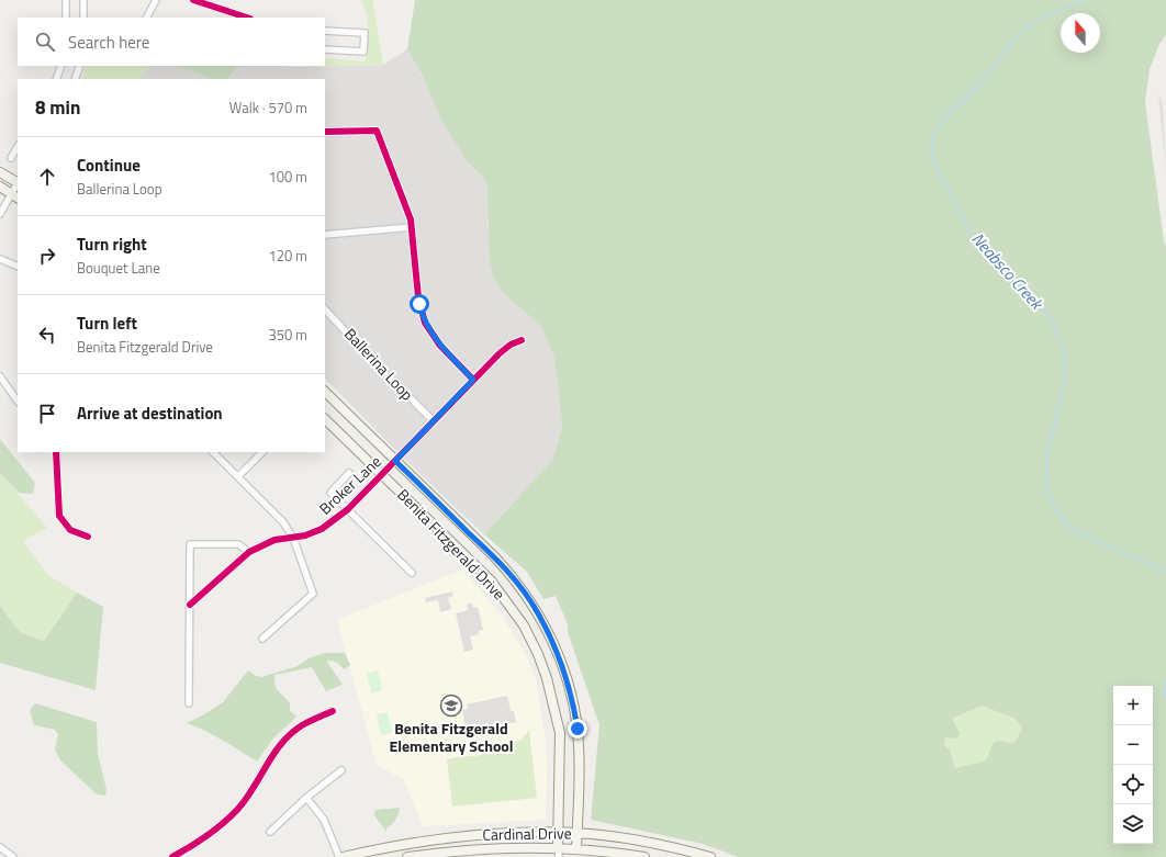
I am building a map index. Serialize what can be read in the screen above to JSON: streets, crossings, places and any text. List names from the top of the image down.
{
  "streets": {
    "main road": ["Benita Fitzgerald Drive", "Cardinal Drive"],
    "street": ["Ballerina Loop", "Broker Lane"]
  },
  "crossings": [
    ["Ballerina Loop", "Broker Lane"],
    ["Broker Lane", "Benita Fitzgerald Drive"],
    ["Benita Fitzgerald Drive", "Cardinal Drive"]
  ],
  "water": ["Neabsco Creek"],
  "places": {
    "school or university": ["Benita Fitzgerald Elementary School"]
  },
  "north": "top",
  "page": {
    "search": "Search here",
    "heading": ["8 min", "Walk · 570 m"],
    "list": [
      ["Continue", "Ballerina Loop", "100 m"],
      ["Turn right", "Bouquet Lane", "120 m"],
      ["Turn left", "Benita Fitzgerald Drive", "350 m"],
      "Arrive at destination"
    ],
    "map_buttons": ["+", "−"]
  }
}
